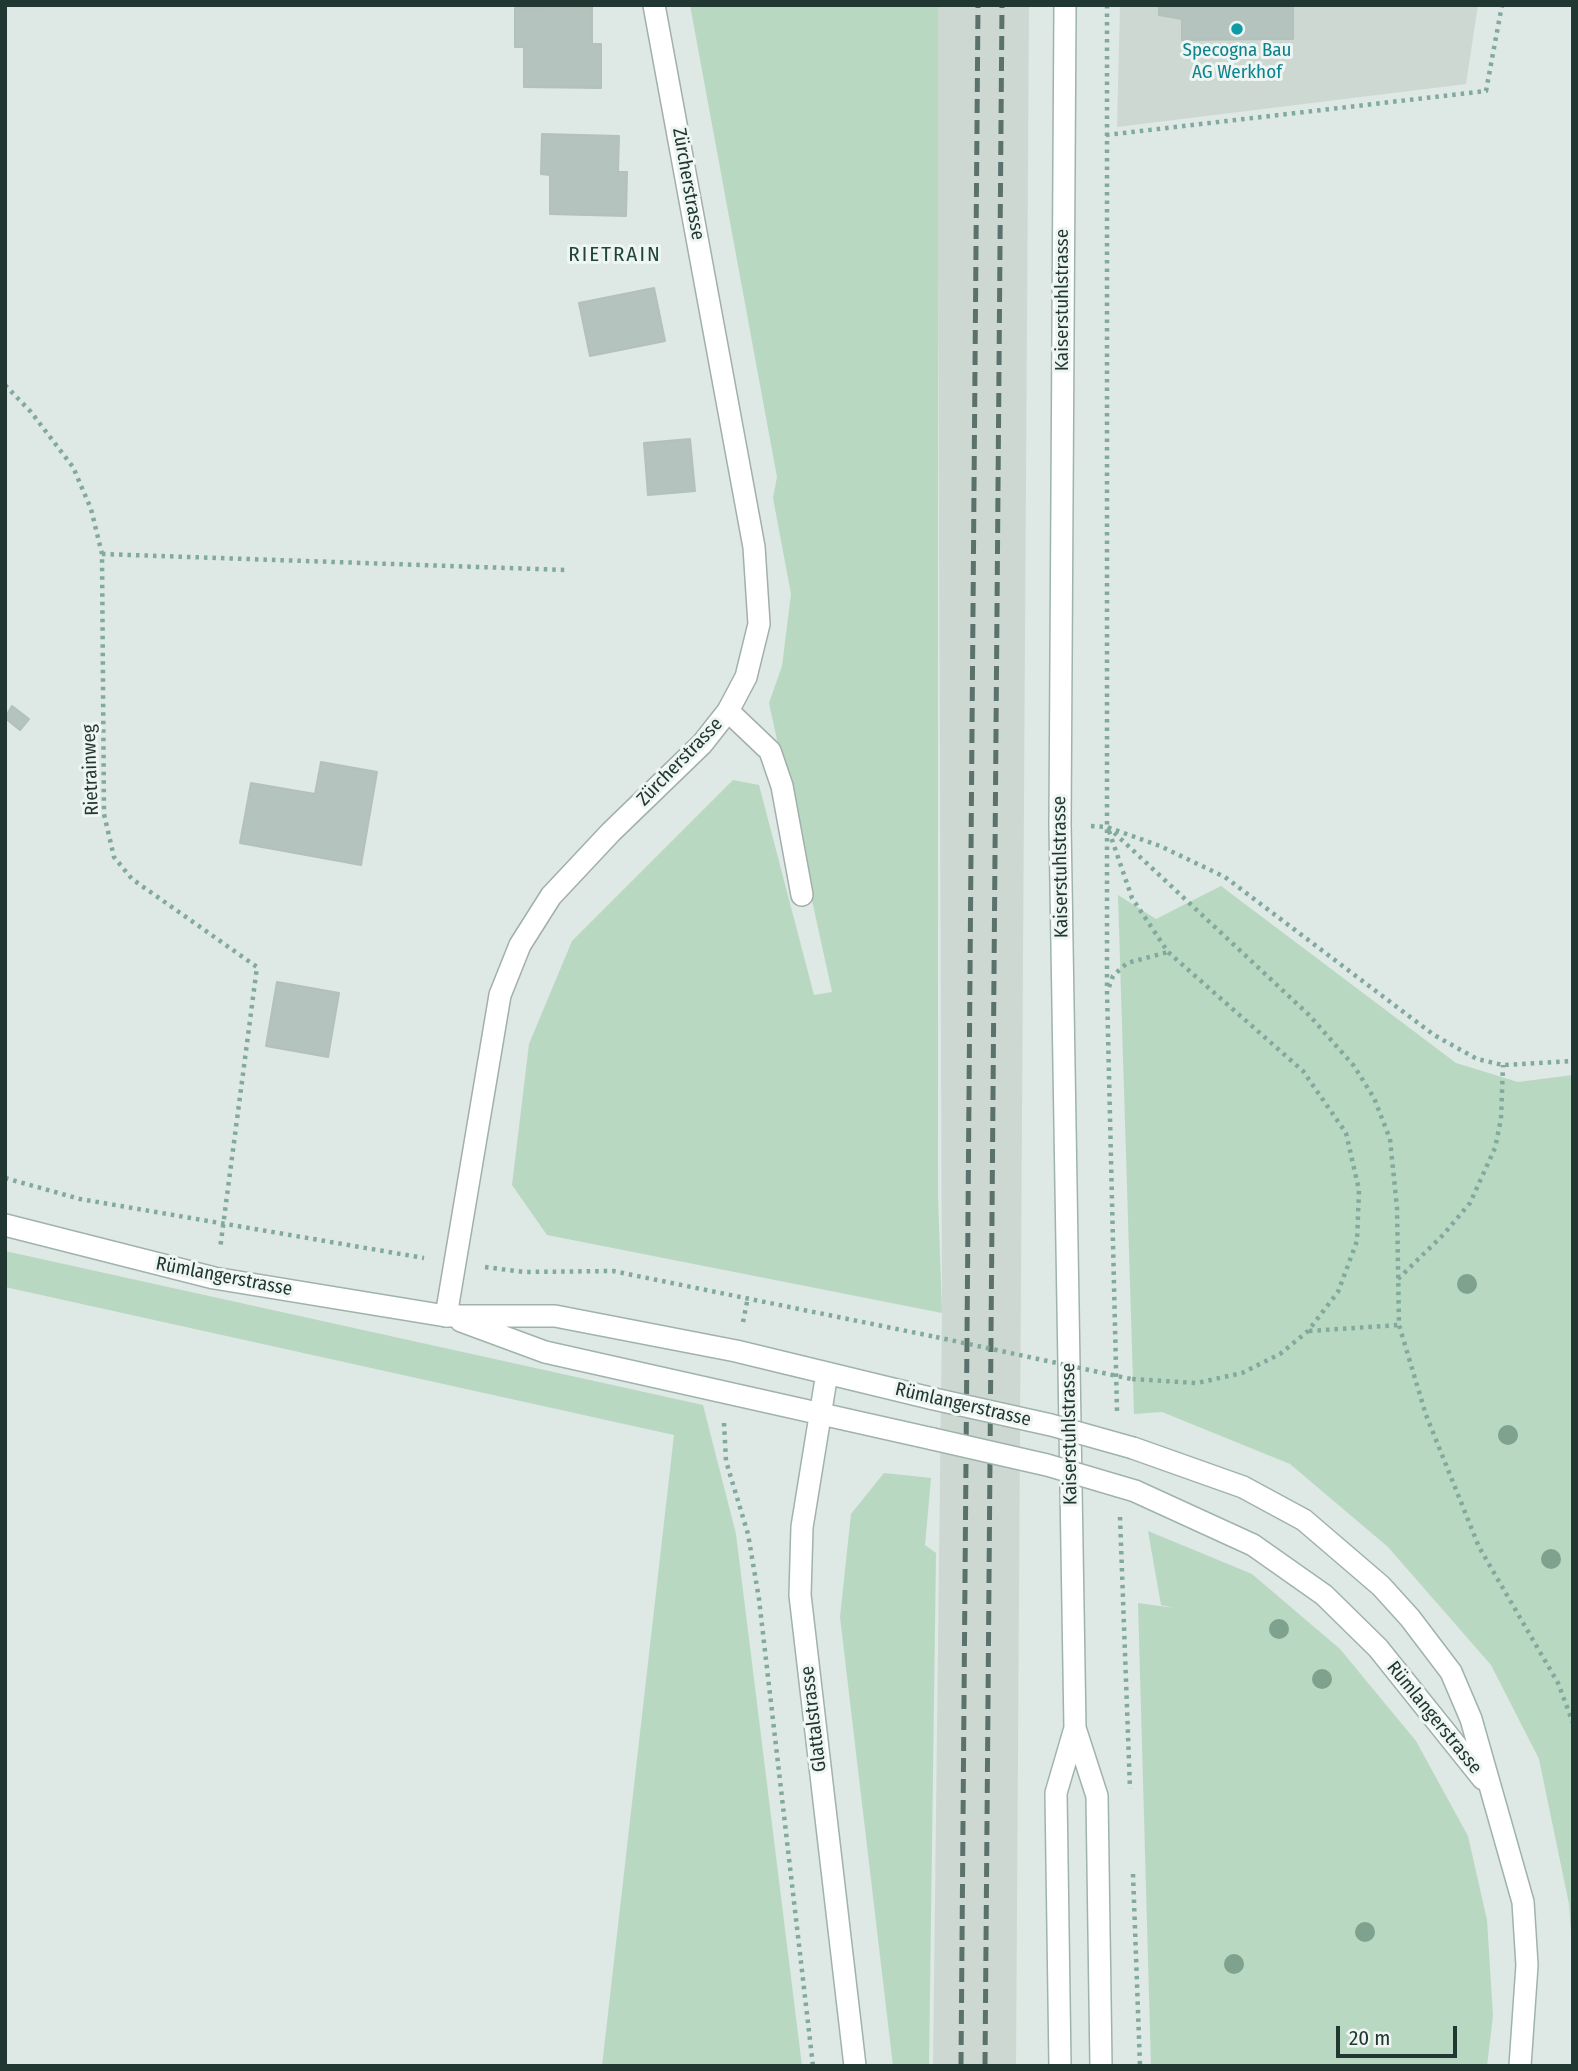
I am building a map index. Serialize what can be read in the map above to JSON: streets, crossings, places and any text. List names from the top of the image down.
{
  "streets": {
    "street": [
      "Zürcherstrasse",
      "Kaiserstuhlstrasse",
      "Rümlangerstrasse",
      "Glattalstrasse"
    ],
    "path": ["Rietrainweg"]
  },
  "crossings": [
    ["Zürcherstrasse", "Rümlangerstrasse"],
    ["Rietrainweg", "Rümlangerstrasse"],
    ["Rümlangerstrasse", "Glattalstrasse"]
  ],
  "districts": ["RIETRAIN"],
  "places": ["Specogna Bau AG Werkhof"],
  "scale_bar": "20 m"
}
